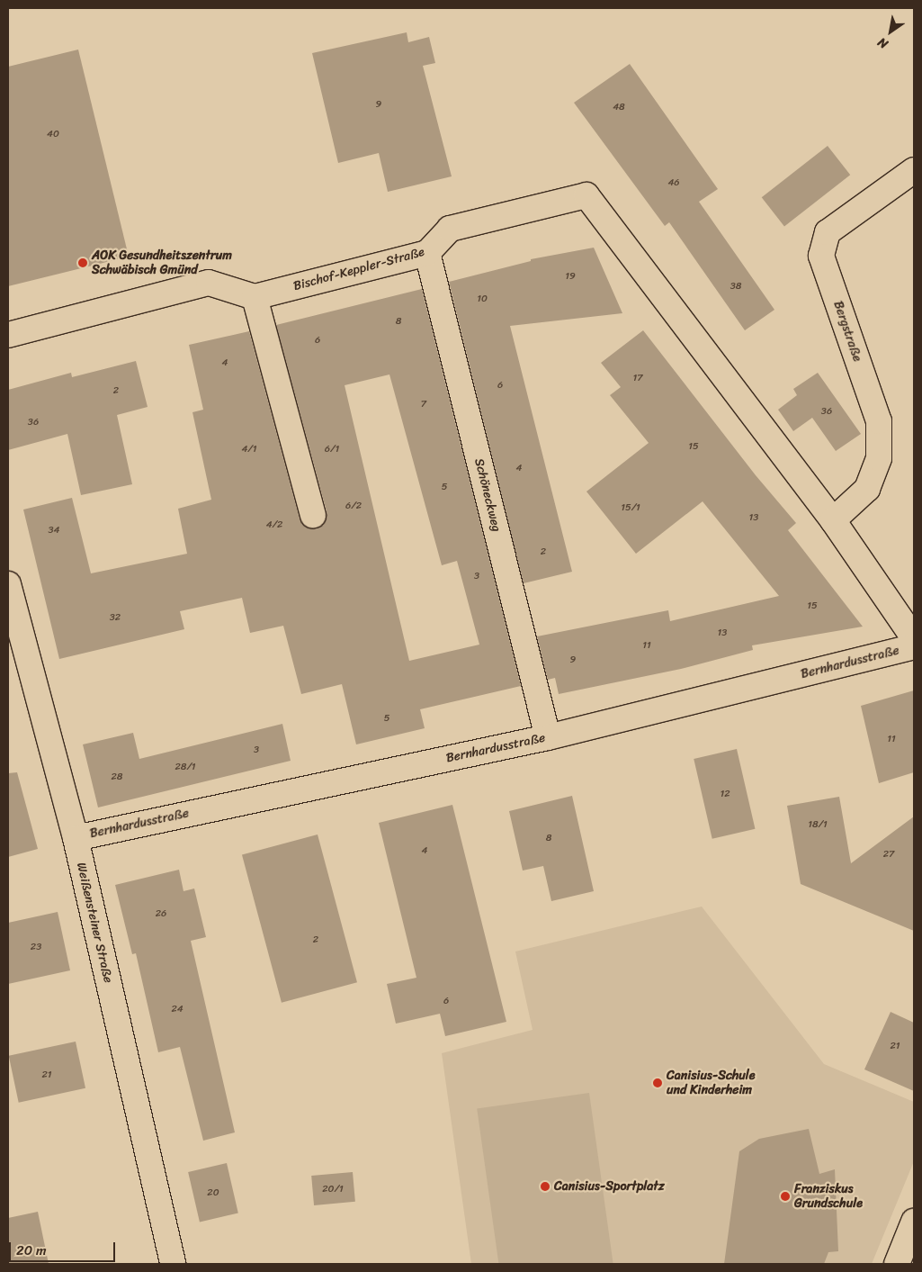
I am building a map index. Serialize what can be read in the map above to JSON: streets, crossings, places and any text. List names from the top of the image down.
{
  "streets": {
    "street": [
      "Bischof-Keppler-Straße",
      "Bergstraße",
      "Schöneckweg",
      "Bernhardusstraße",
      "Weißensteiner Straße"
    ]
  },
  "crossings": [
    ["Bischof-Keppler-Straße", "Bergstraße"],
    ["Bischof-Keppler-Straße", "Schöneckweg"],
    ["Schöneckweg", "Bernhardusstraße"],
    ["Bernhardusstraße", "Weißensteiner Straße"]
  ],
  "places": [
    "AOK Gesundheitszentrum Schwäbisch Gmünd",
    "Canisius-Schule und Kinderheim",
    "Canisius-Sportplatz",
    "Franziskus Grundschule"
  ],
  "house_numbers": [
    "9",
    "48",
    "40",
    "46",
    "19",
    "38",
    "10",
    "8",
    "6",
    "4",
    "17",
    "6",
    "2",
    "7",
    "36",
    "36",
    "15",
    "4/1",
    "6/1",
    "4",
    "5",
    "6/2",
    "15/1",
    "13",
    "4/2",
    "34",
    "2",
    "3",
    "15",
    "32",
    "13",
    "11",
    "9",
    "5",
    "11",
    "3",
    "28/1",
    "28",
    "12",
    "18/1",
    "8",
    "4",
    "27",
    "26",
    "2",
    "23",
    "6",
    "24",
    "21",
    "21",
    "20/1",
    "20"
  ],
  "scale_bar": "20 m",
  "north": "bottom left"
}
